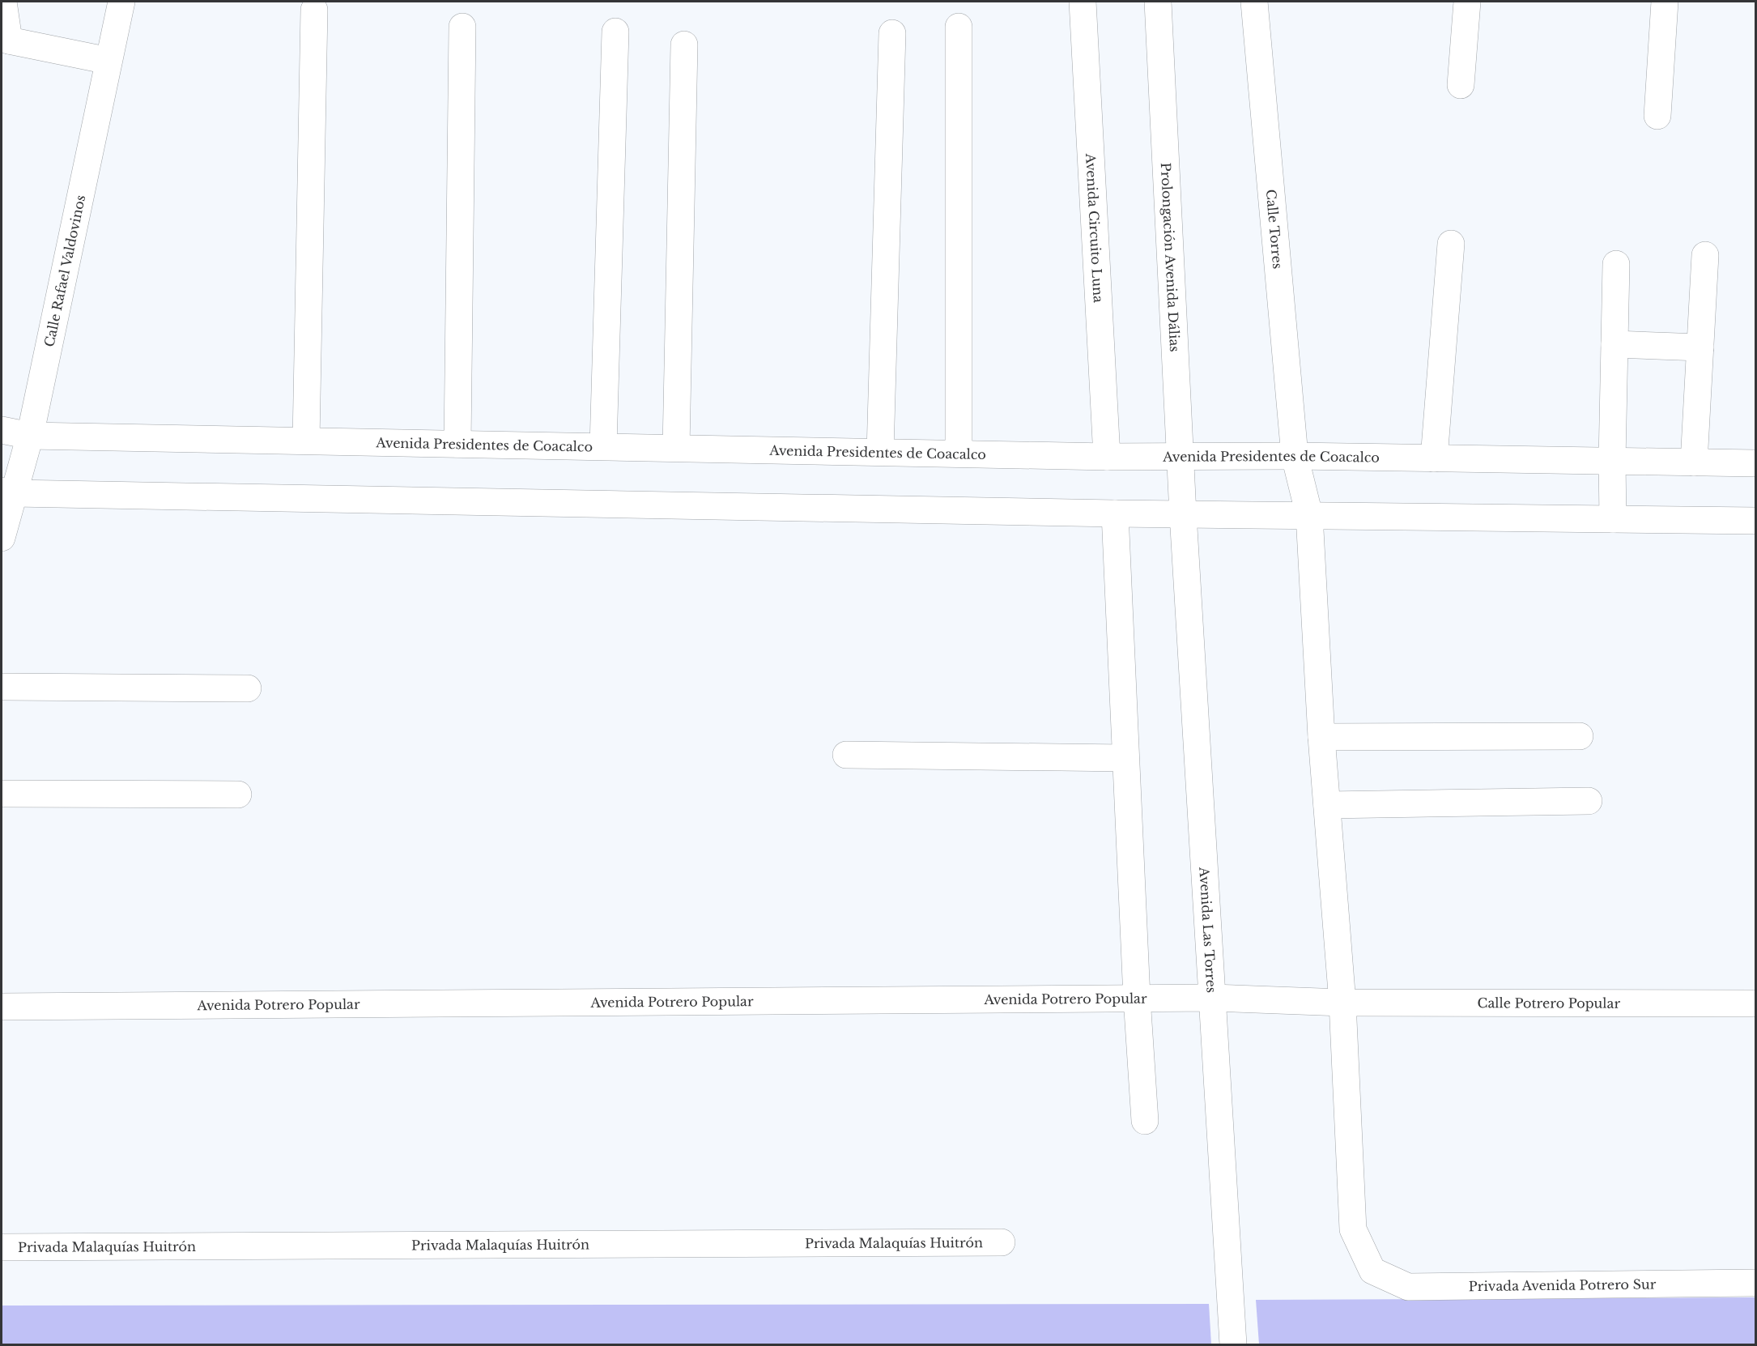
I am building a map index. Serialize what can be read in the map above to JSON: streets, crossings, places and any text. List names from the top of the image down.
{
  "streets": {
    "street": [
      "Calle Torres",
      "Avenida Circuito Luna",
      "Prolongación Avenida Dálias",
      "Calle Rafael Valdovinos",
      "Avenida Presidentes de Coacalco",
      "Avenida Las Torres",
      "Avenida Potrero Popular",
      "Calle Potrero Popular",
      "Privada Malaquías Huitrón",
      "Privada Avenida Potrero Sur"
    ]
  },
  "crossings": [
    ["Calle Torres", "Avenida Presidentes de Coacalco"],
    ["Calle Torres", "Avenida Potrero Popular"],
    ["Calle Torres", "Calle Potrero Popular"],
    ["Calle Torres", "Privada Avenida Potrero Sur"],
    ["Avenida Circuito Luna", "Avenida Presidentes de Coacalco"],
    ["Prolongación Avenida Dálias", "Avenida Presidentes de Coacalco"],
    ["Prolongación Avenida Dálias", "Avenida Las Torres"],
    ["Calle Rafael Valdovinos", "Avenida Presidentes de Coacalco"],
    ["Avenida Las Torres", "Avenida Potrero Popular"],
    ["Avenida Potrero Popular", "Calle Potrero Popular"]
  ]
}
